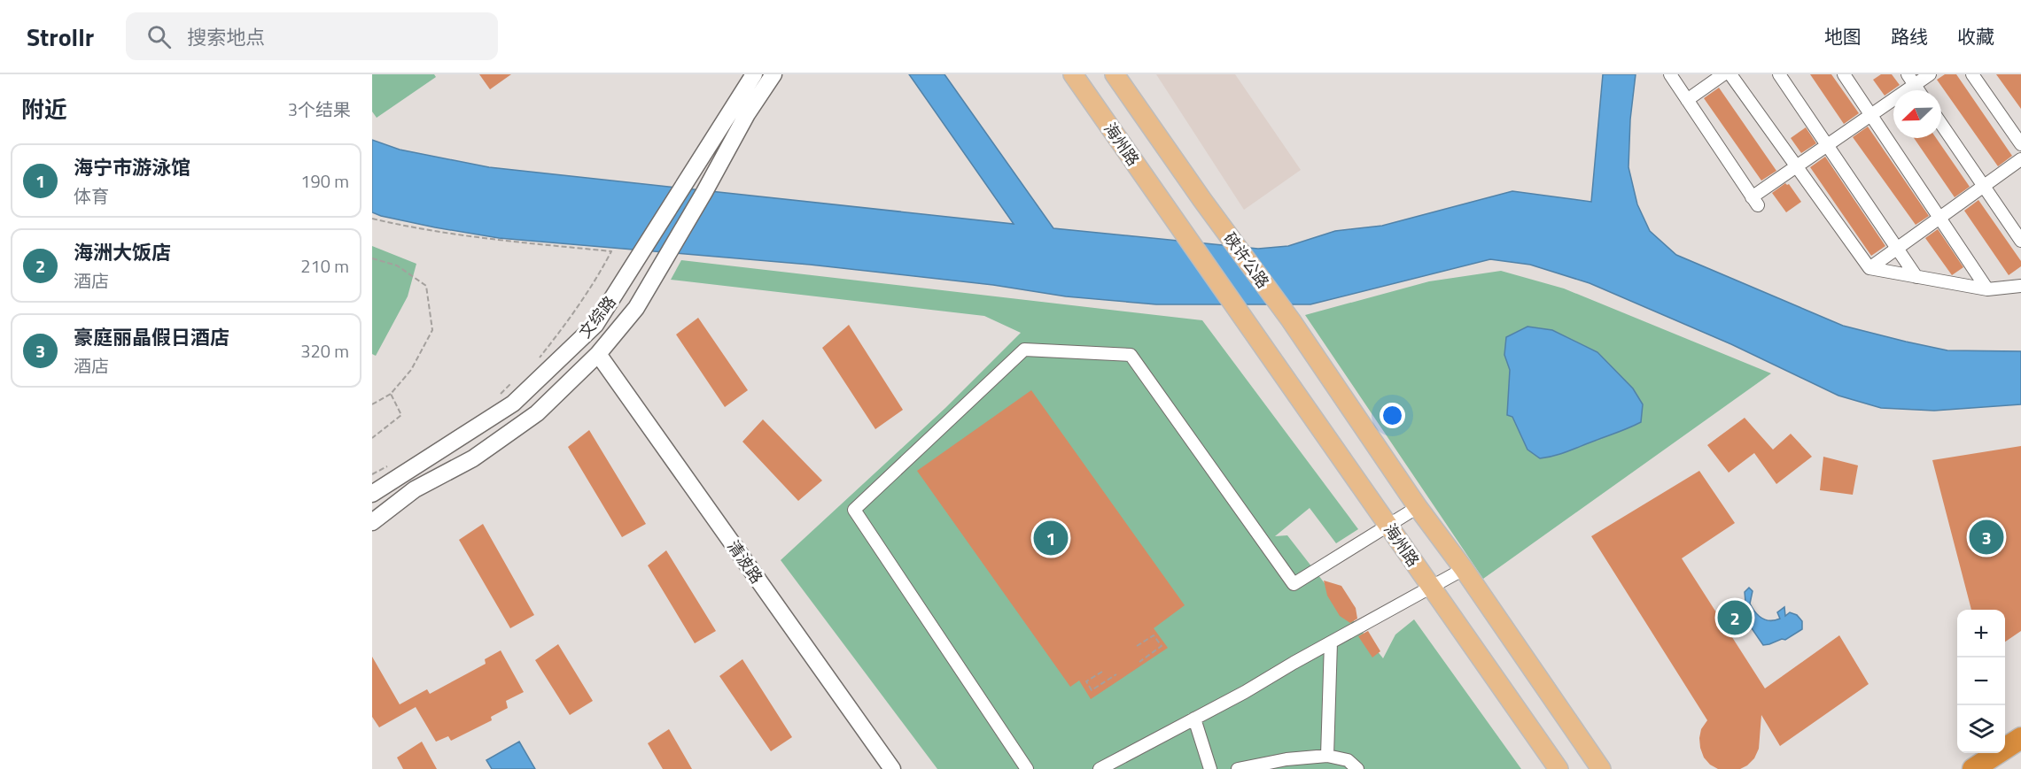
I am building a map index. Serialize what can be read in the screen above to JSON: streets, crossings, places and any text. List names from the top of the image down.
{
  "streets": {
    "main road": [
      "海州路",
      "硖许公路",
      "文综路",
      "清波路"
    ]
  },
  "north": "bottom left",
  "page": {
    "header": "Strollr",
    "search": "搜索地点",
    "nav": ["地图", "路线", "收藏"],
    "heading": ["附近", "3个结果"],
    "list": [
      {
        "mark": "1",
        "name": "海宁市游泳馆",
        "note": "体育",
        "value": "190 m"
      },
      {
        "mark": "2",
        "name": "海洲大饭店",
        "note": "酒店",
        "value": "210 m"
      },
      {
        "mark": "3",
        "name": "豪庭丽晶假日酒店",
        "note": "酒店",
        "value": "320 m"
      }
    ],
    "pins": ["3", "1", "2"],
    "map_buttons": ["+", "−"]
  }
}
